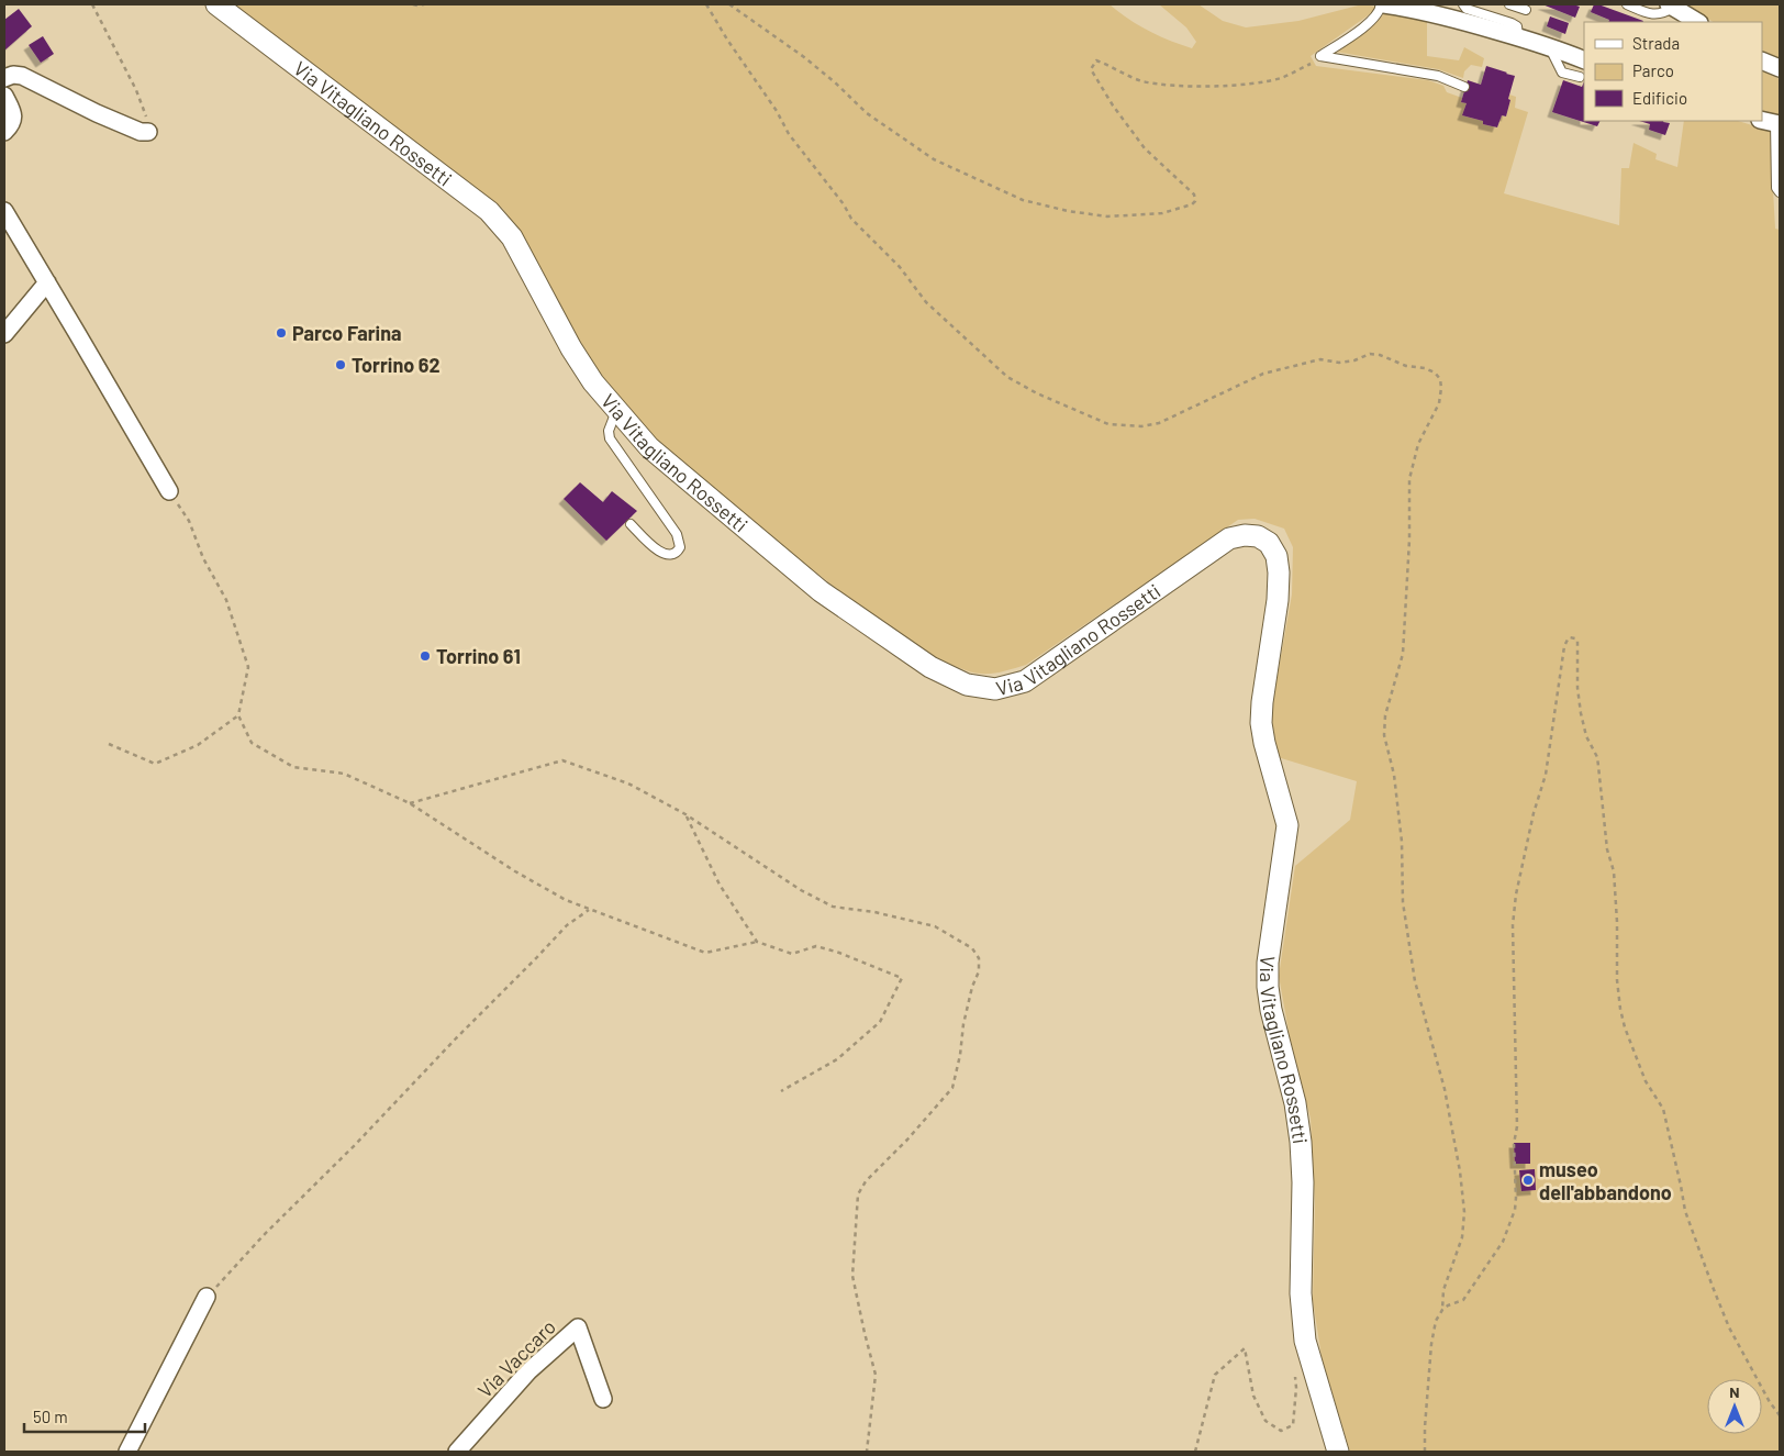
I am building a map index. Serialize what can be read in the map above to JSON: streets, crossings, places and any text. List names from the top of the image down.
{
  "streets": {
    "street": ["Via Vitagliano Rossetti", "Via Vaccaro"]
  },
  "places": [
    "Parco Farina",
    "Torrino 62",
    "Torrino 61",
    "museo dell'abbandono"
  ],
  "legend": ["Strada", "Parco", "Edificio"],
  "scale_bar": "50 m",
  "north": "top"
}
